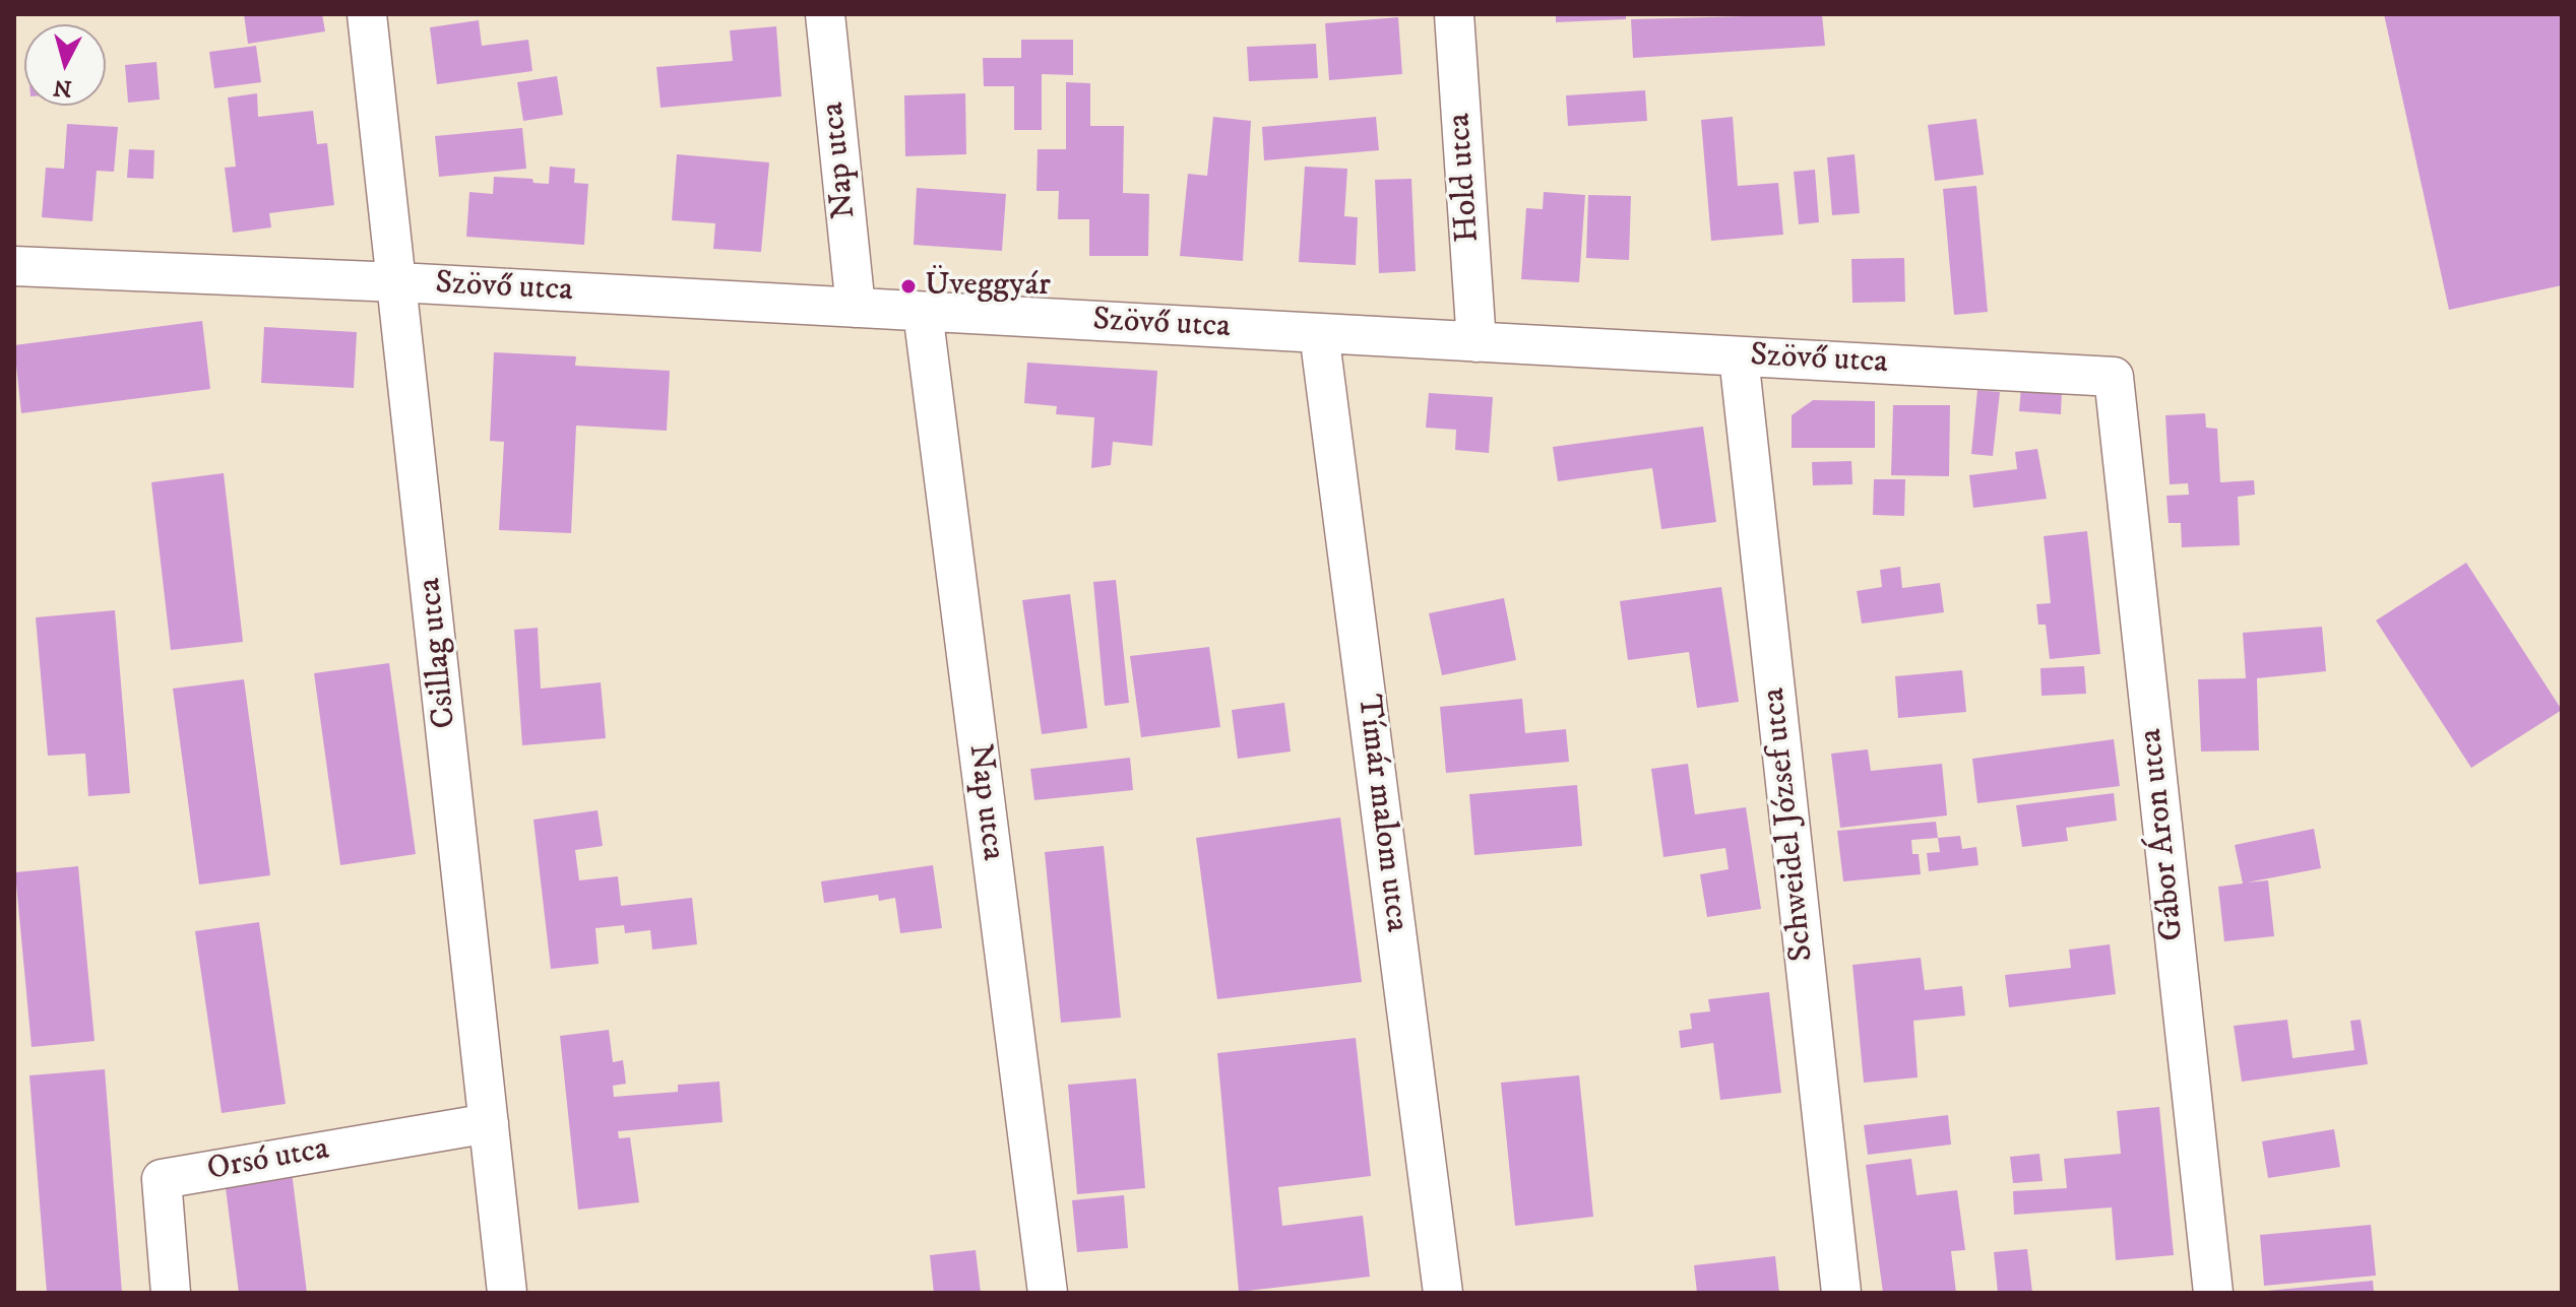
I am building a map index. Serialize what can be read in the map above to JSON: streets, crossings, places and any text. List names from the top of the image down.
{
  "streets": {
    "street": [
      "Nap utca",
      "Hold utca",
      "Szövő utca",
      "Csillag utca",
      "Tímár malom utca",
      "Schweidel József utca",
      "Gábor Áron utca",
      "Orsó utca"
    ]
  },
  "crossings": [
    ["Nap utca", "Szövő utca"],
    ["Hold utca", "Szövő utca"],
    ["Szövő utca", "Csillag utca"],
    ["Szövő utca", "Tímár malom utca"],
    ["Szövő utca", "Schweidel József utca"],
    ["Szövő utca", "Gábor Áron utca"],
    ["Csillag utca", "Orsó utca"]
  ],
  "places": ["Üveggyár"],
  "north": "bottom"
}
